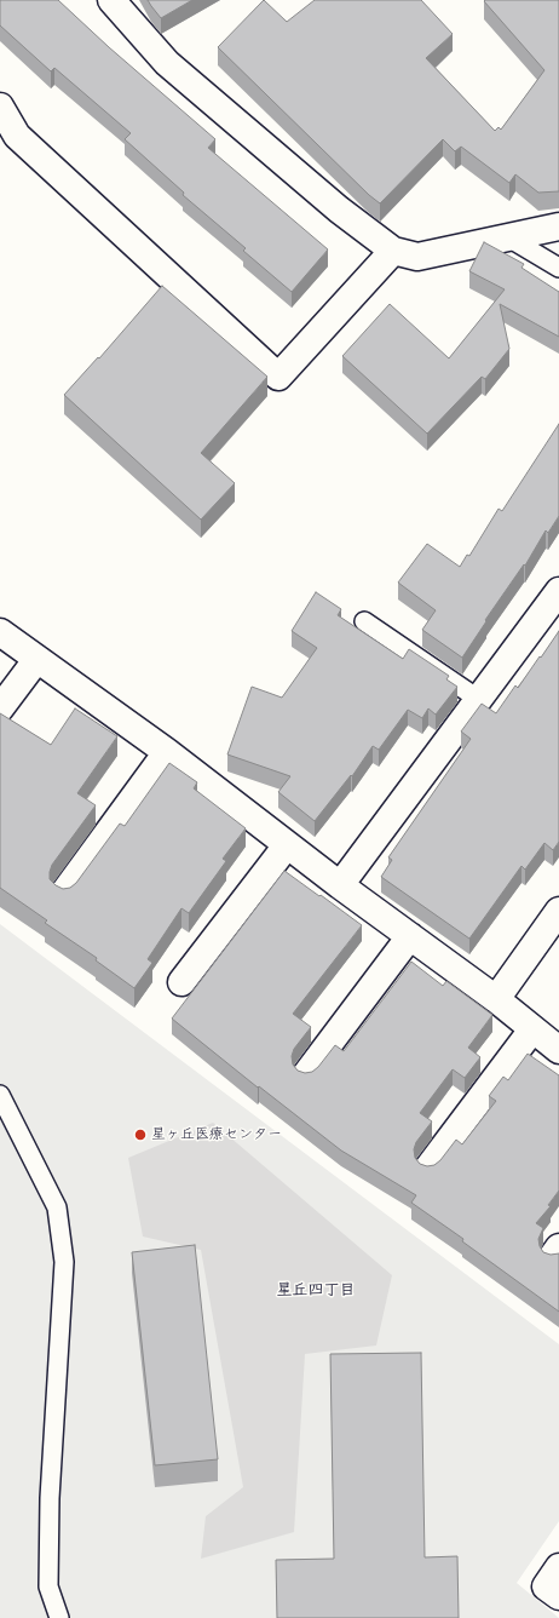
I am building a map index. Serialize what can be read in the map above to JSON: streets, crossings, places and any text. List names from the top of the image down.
{
  "districts": ["星丘四丁目"],
  "places": ["星ヶ丘医療センター"]
}
